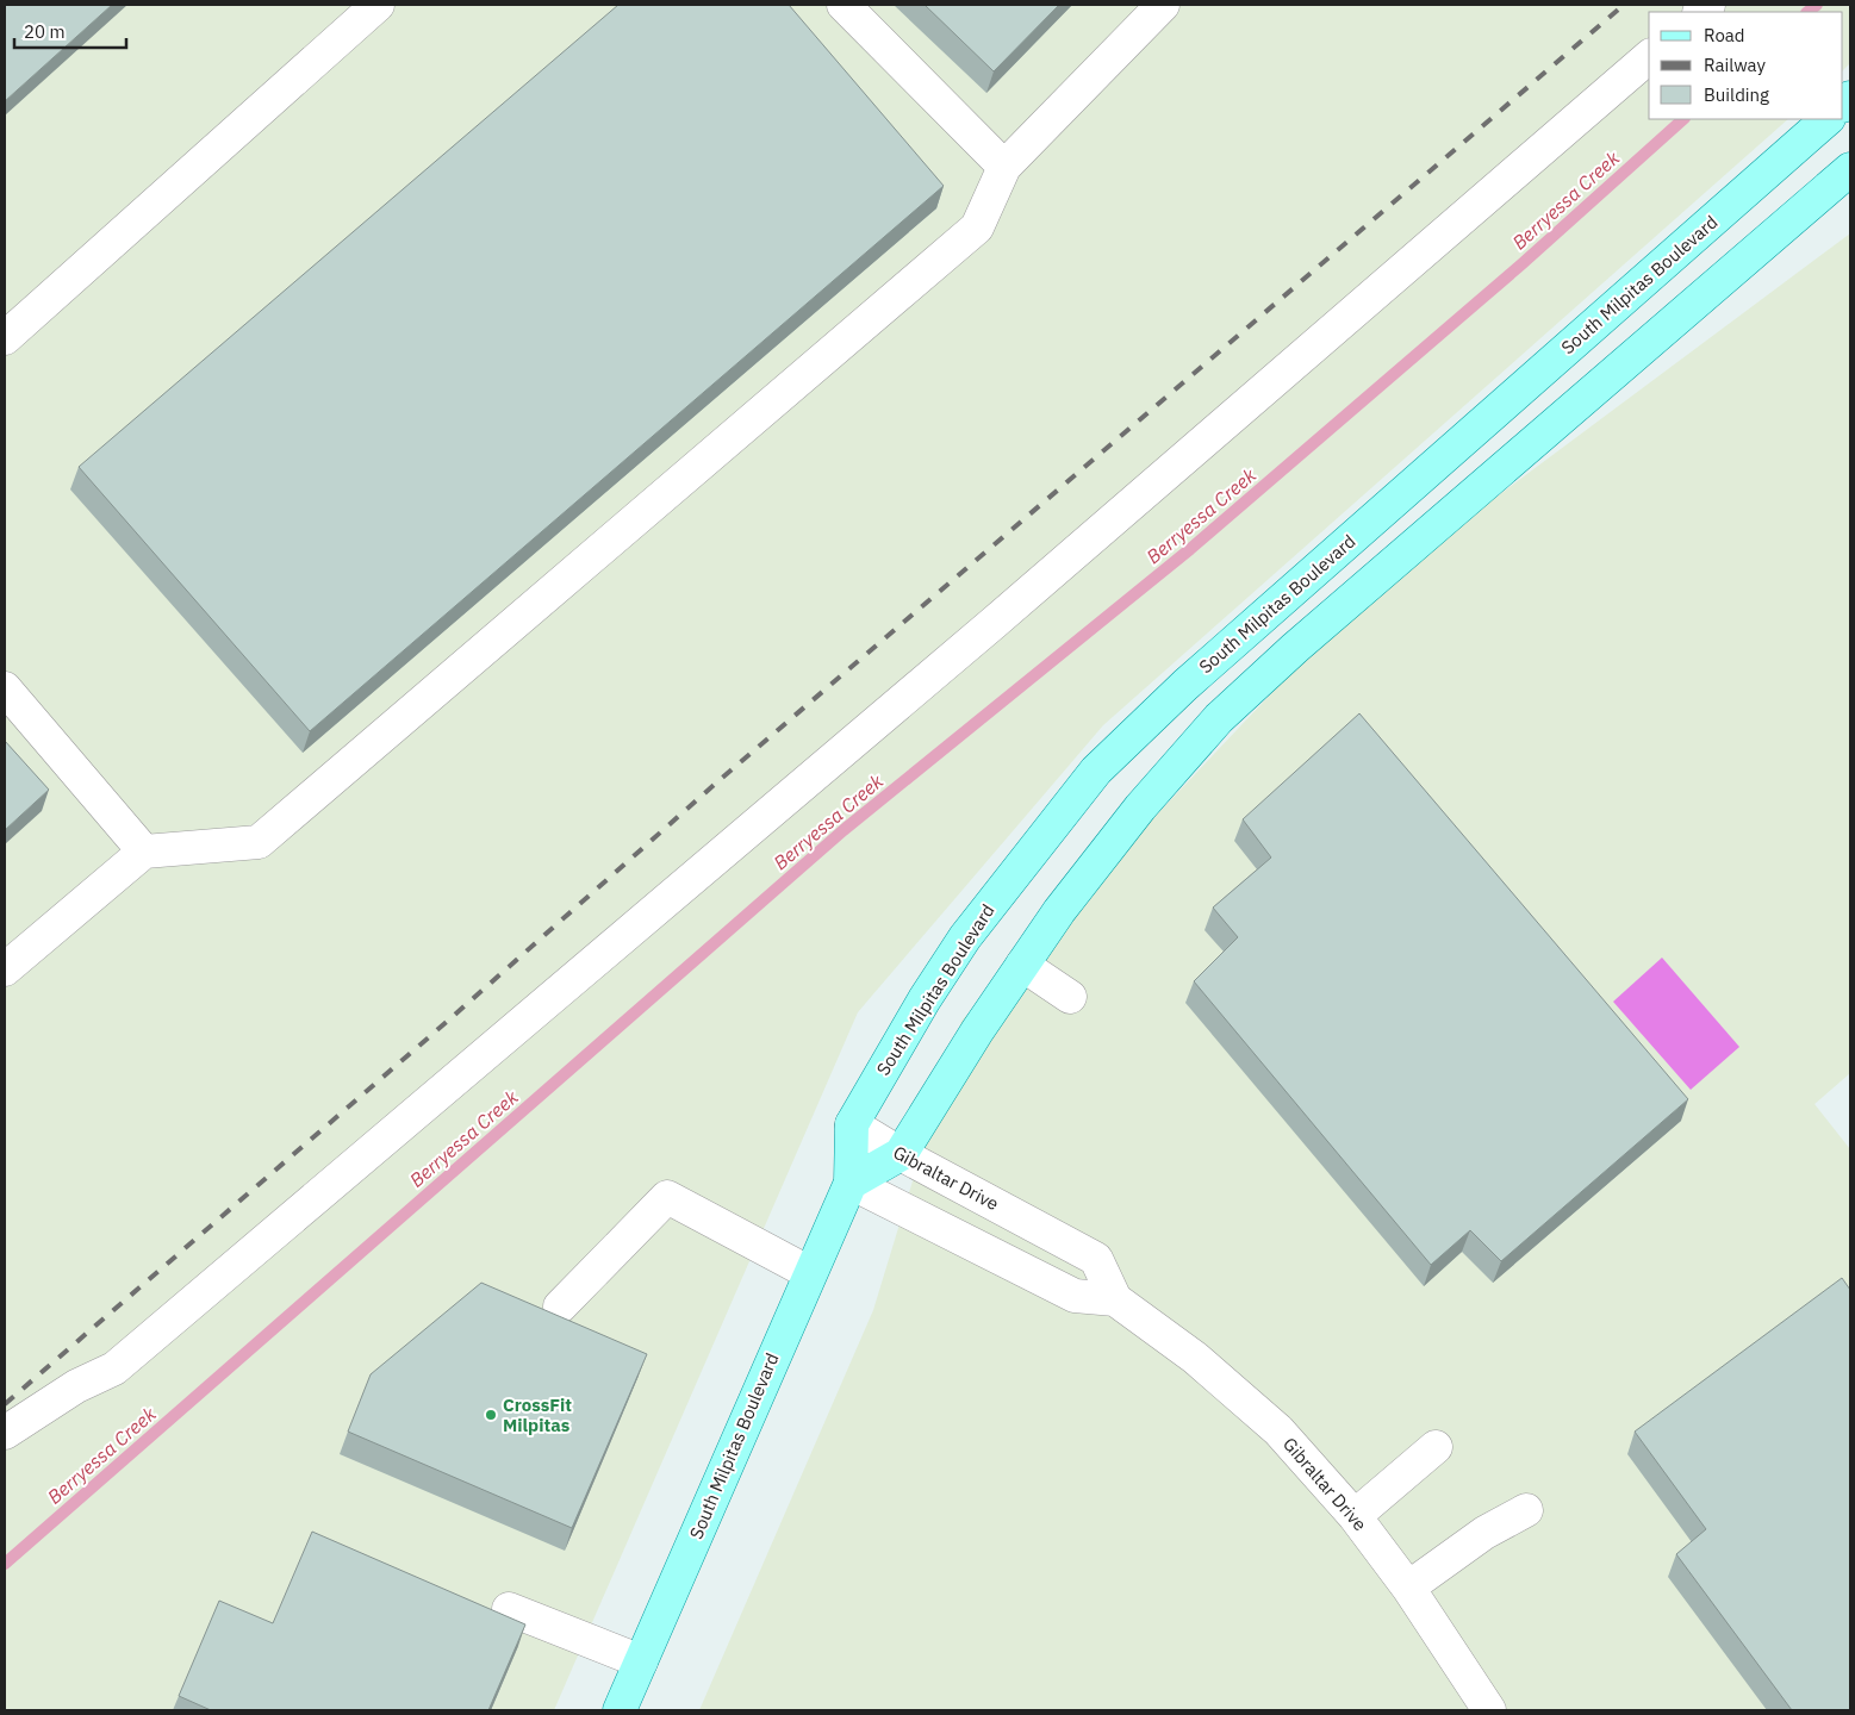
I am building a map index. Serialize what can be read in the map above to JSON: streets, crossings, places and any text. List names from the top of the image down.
{
  "streets": {
    "main road": ["South Milpitas Boulevard"],
    "street": ["Gibraltar Drive"]
  },
  "crossings": [
    ["South Milpitas Boulevard", "Gibraltar Drive"]
  ],
  "water": ["Berryessa Creek"],
  "places": ["CrossFit Milpitas"],
  "legend": ["Road", "Railway", "Building"],
  "scale_bar": "20 m"
}
